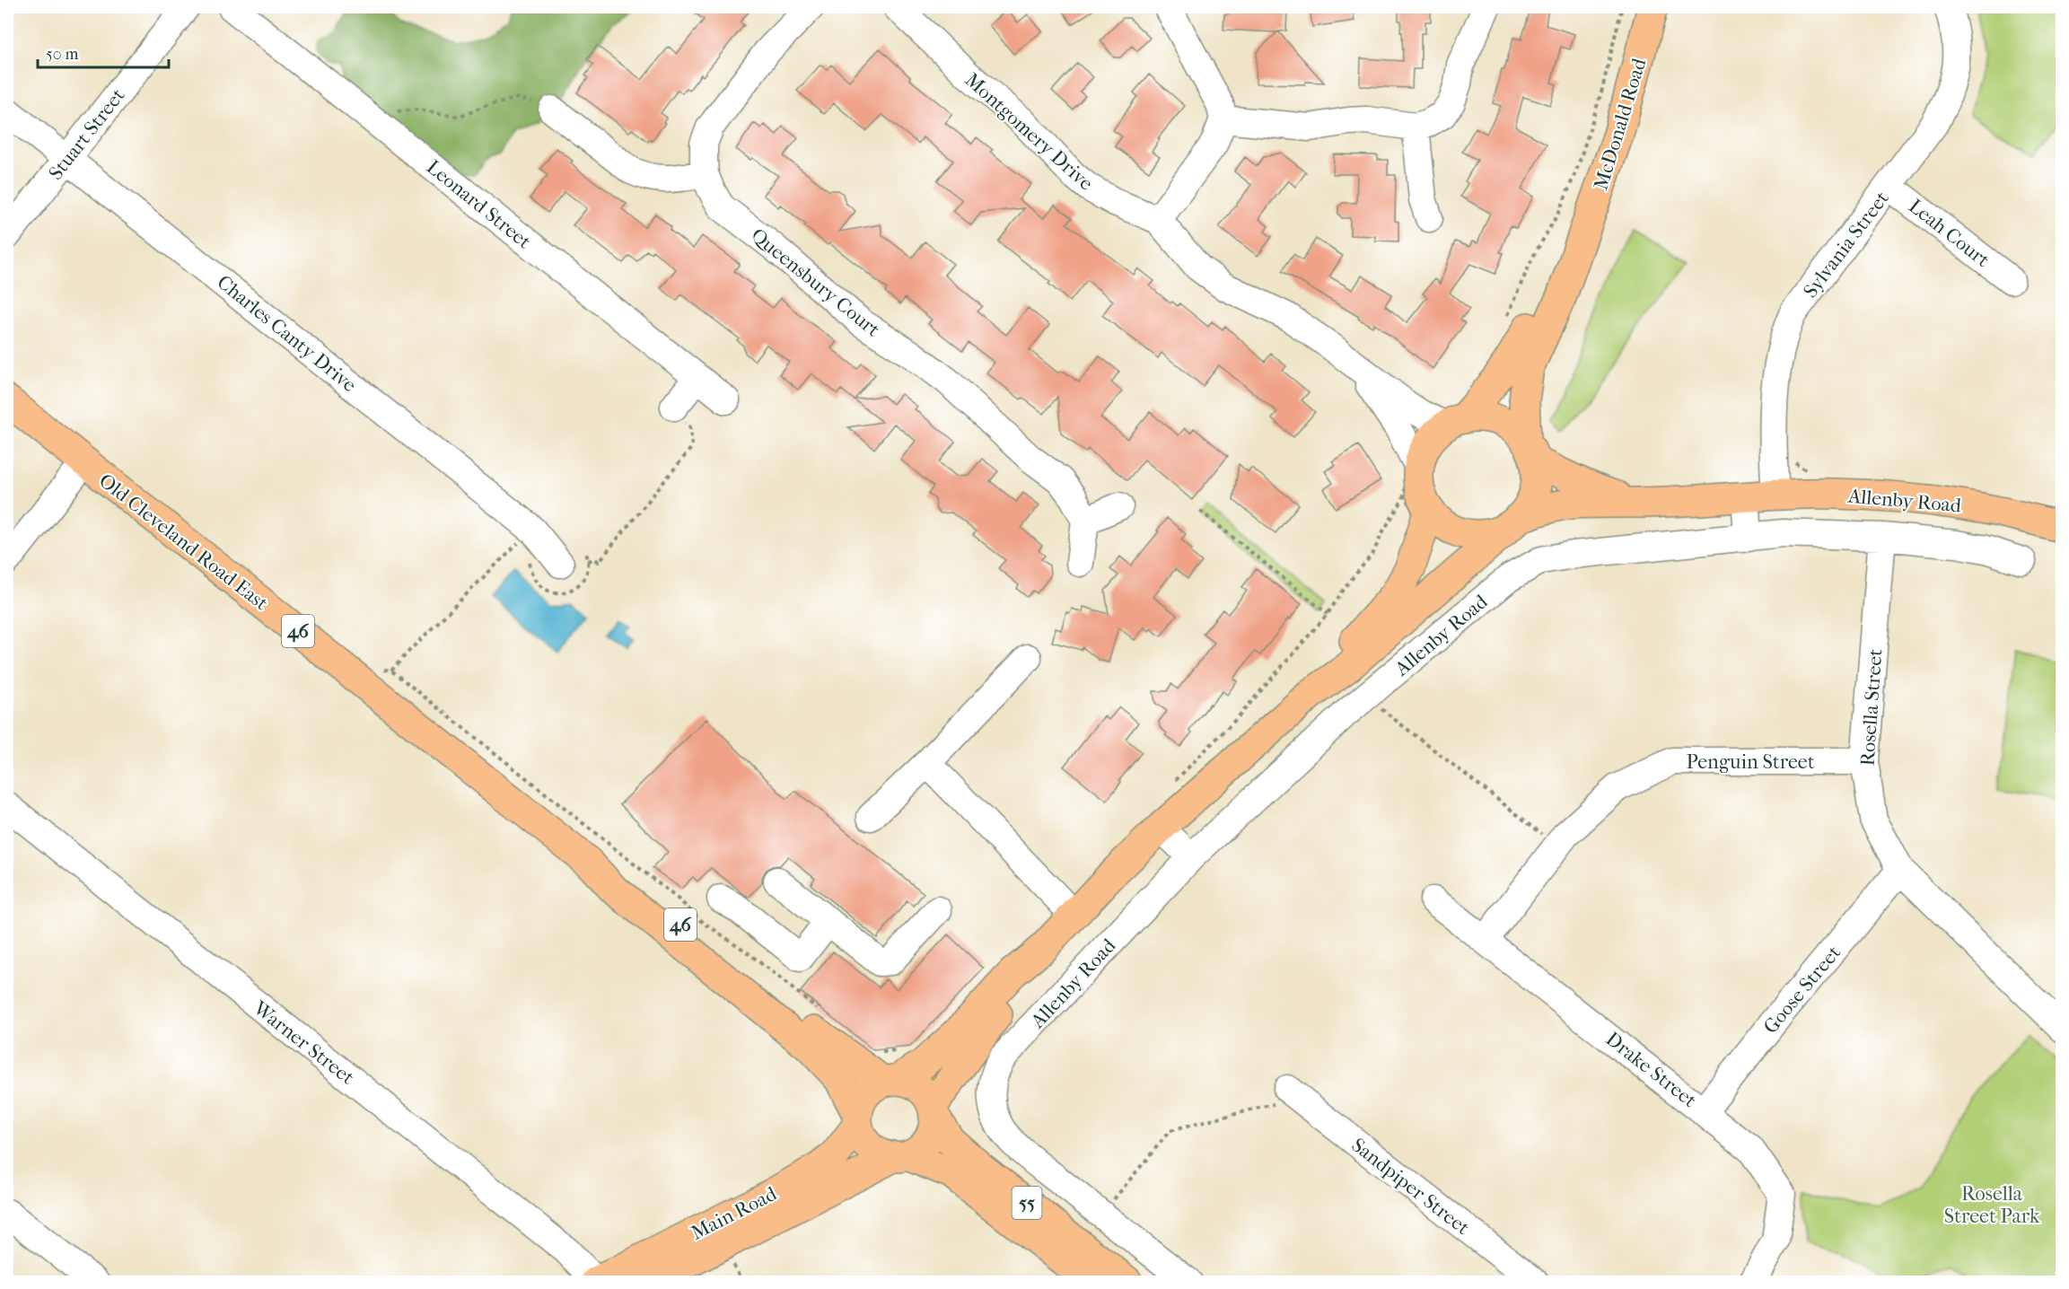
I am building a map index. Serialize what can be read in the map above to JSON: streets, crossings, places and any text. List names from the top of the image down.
{
  "streets": {
    "main road": [
      "McDonald Road",
      "Allenby Road",
      "Old Cleveland Road East",
      "46",
      "55",
      "Main Road"
    ],
    "street": [
      "Montgomery Drive",
      "Stuart Street",
      "Leonard Street",
      "Leah Court",
      "Sylvania Street",
      "Queensbury Court",
      "Charles Canty Drive",
      "Rosella Street",
      "Penguin Street",
      "Goose Street",
      "Warner Street",
      "Drake Street",
      "Sandpiper Street"
    ]
  },
  "crossings": [
    ["McDonald Road", "Montgomery Drive"],
    ["McDonald Road", "Allenby Road"],
    ["Montgomery Drive", "Allenby Road"],
    ["Stuart Street", "Charles Canty Drive"],
    ["Leah Court", "Sylvania Street"],
    ["Sylvania Street", "Allenby Road"],
    ["Allenby Road", "Old Cleveland Road East"],
    ["Allenby Road", "46"],
    ["Allenby Road", "Rosella Street"],
    ["Allenby Road", "55"],
    ["Allenby Road", "Main Road"],
    ["Old Cleveland Road East", "46"],
    ["Old Cleveland Road East", "55"],
    ["Old Cleveland Road East", "Main Road"],
    ["46", "55"],
    ["46", "Main Road"],
    ["Rosella Street", "Penguin Street"],
    ["Rosella Street", "Goose Street"],
    ["Penguin Street", "Drake Street"],
    ["Goose Street", "Drake Street"],
    ["Warner Street", "Main Road"],
    ["55", "Main Road"]
  ],
  "parks": ["Rosella Street Park"],
  "scale_bar": "50 m"
}
